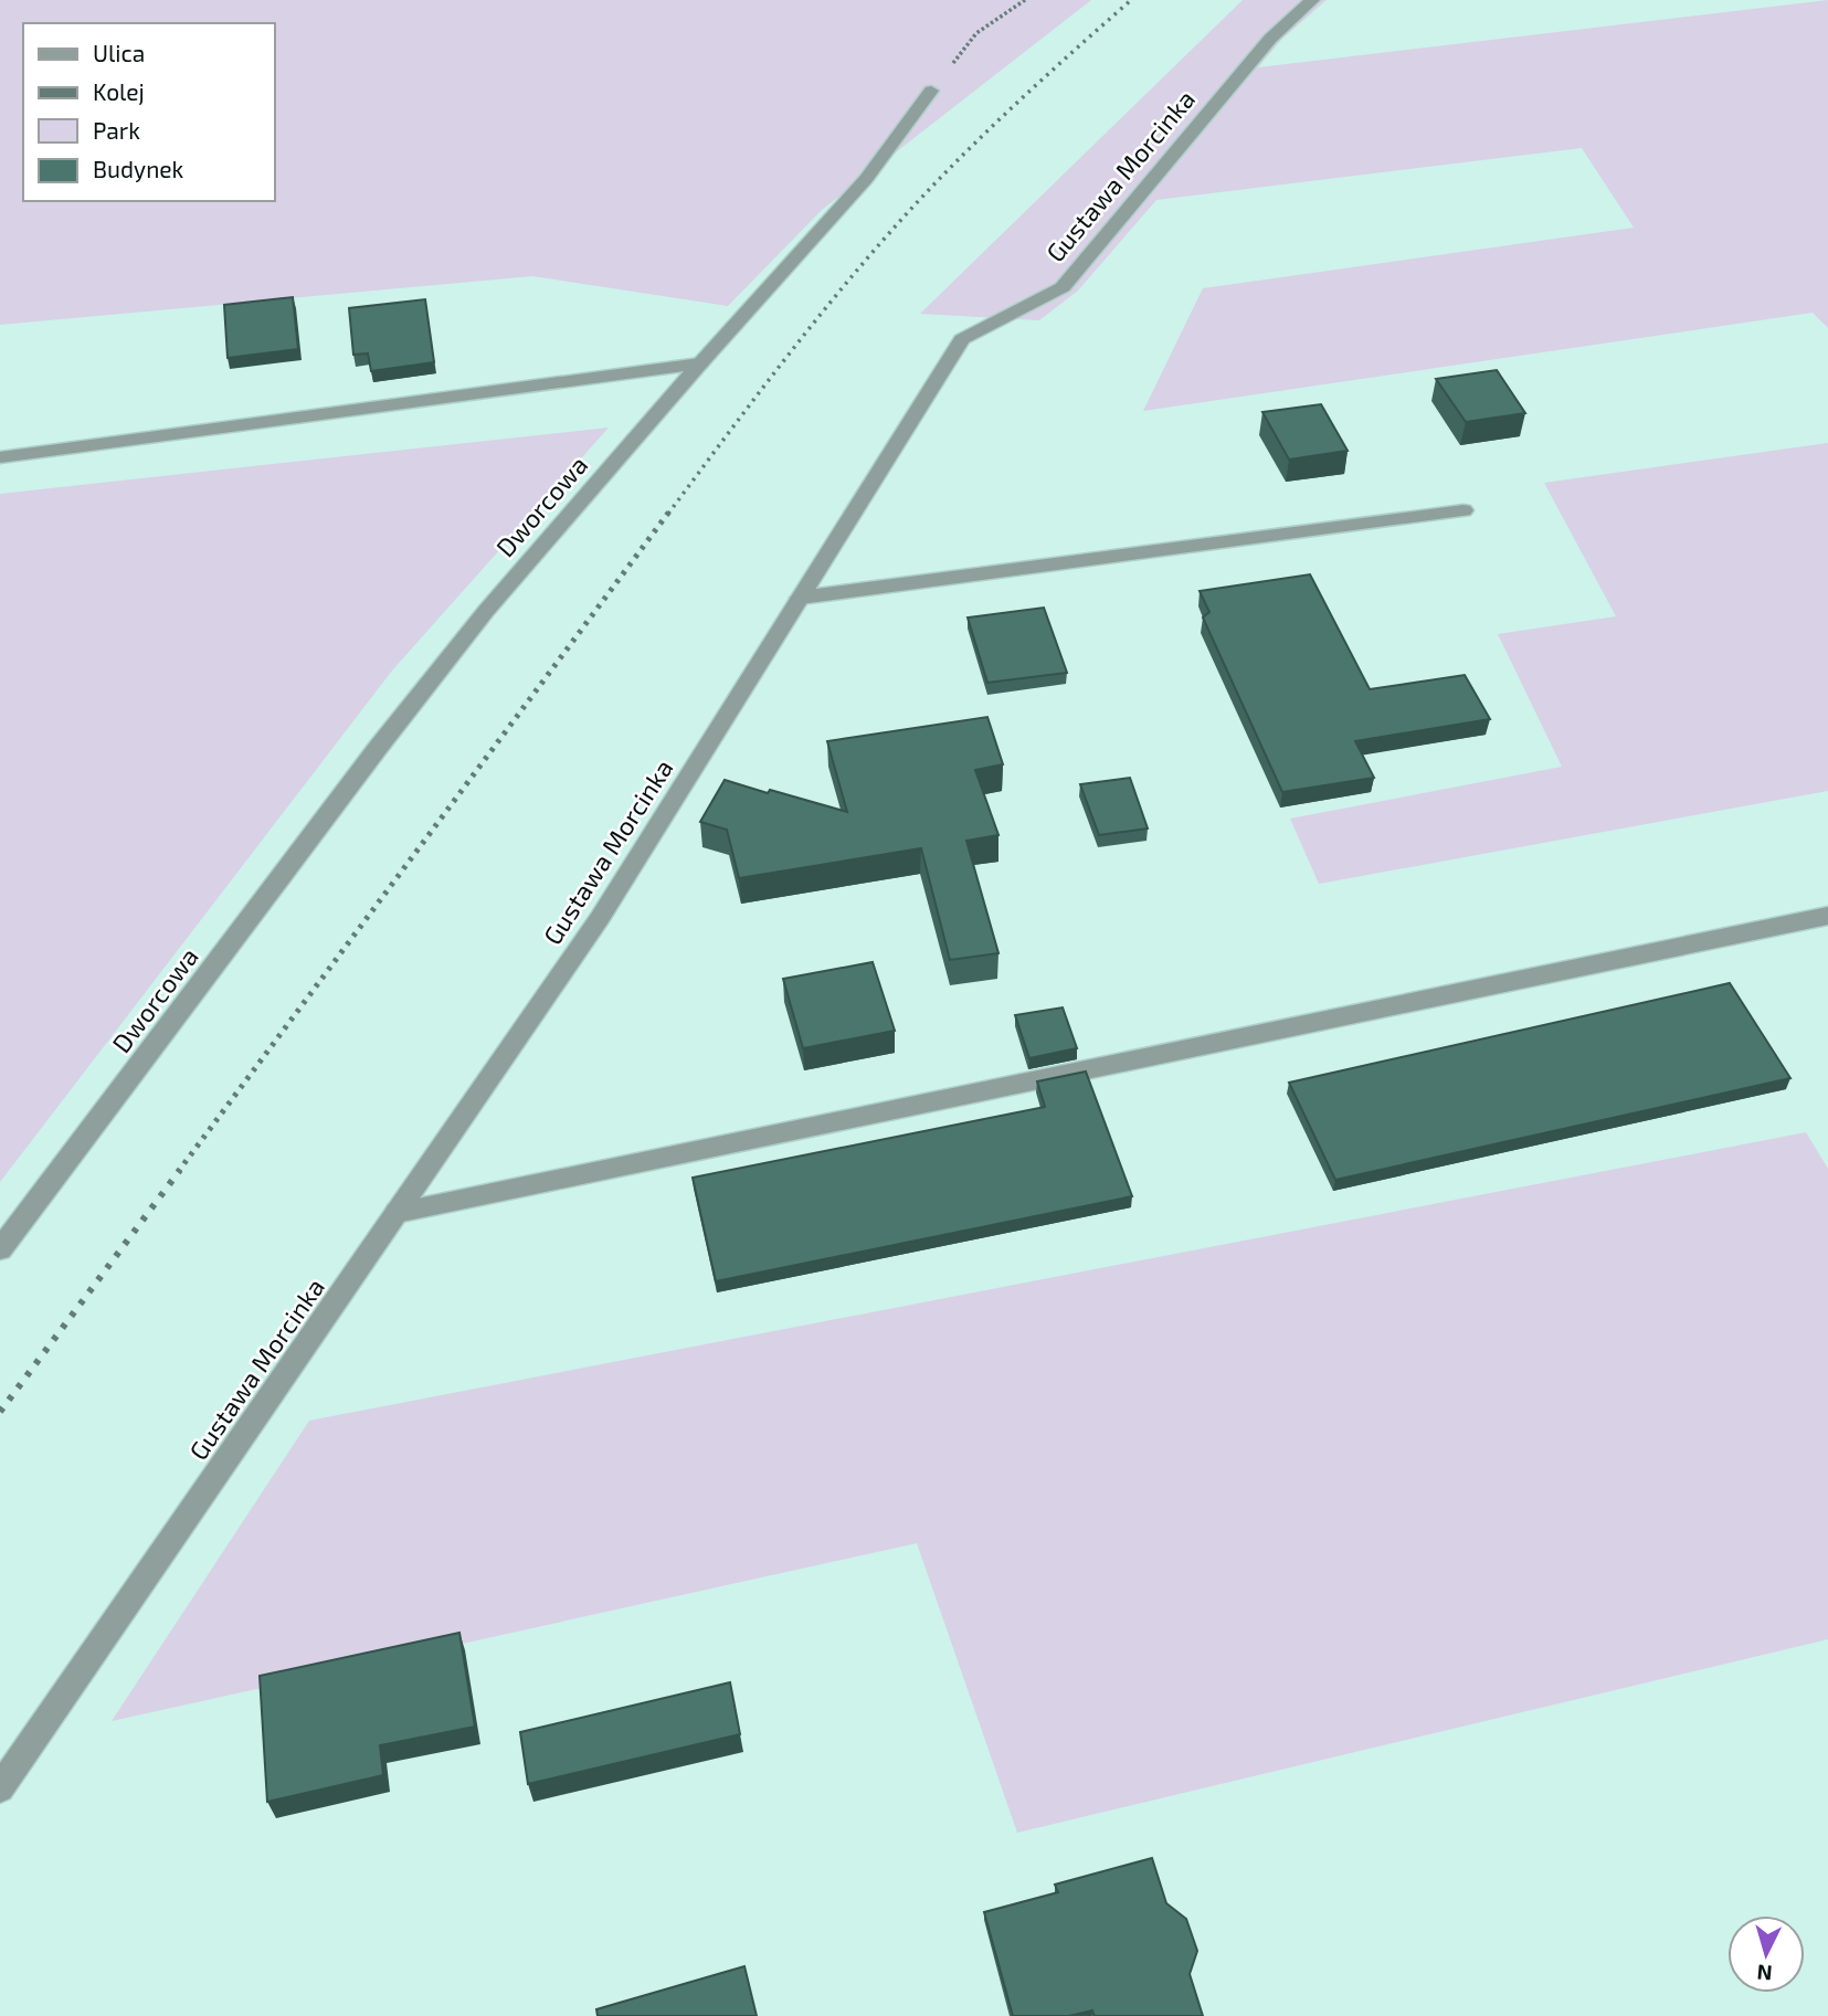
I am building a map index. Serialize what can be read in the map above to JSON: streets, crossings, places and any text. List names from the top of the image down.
{
  "streets": {
    "street": ["Gustawa Morcinka", "Dworcowa"]
  },
  "legend": [
    "Ulica",
    "Kolej",
    "Park",
    "Budynek"
  ],
  "north": "bottom"
}
